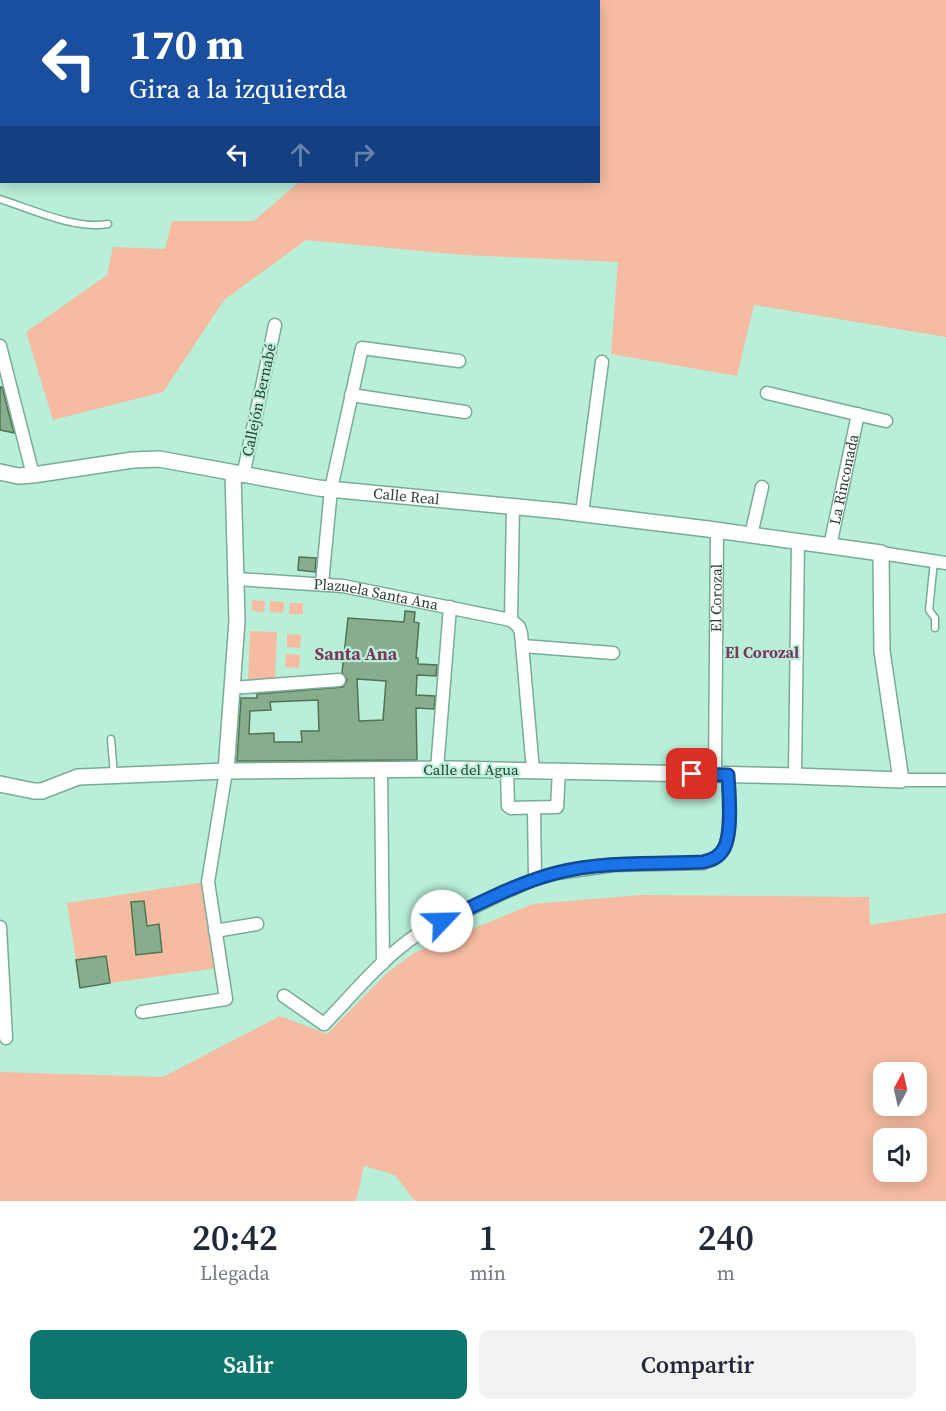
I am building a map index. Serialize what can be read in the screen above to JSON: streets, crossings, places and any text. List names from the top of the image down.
{
  "streets": {
    "street": [
      "Callejón Bernabé",
      "La Rinconada",
      "Calle Real",
      "Plazuela Santa Ana",
      "El Corozal",
      "Calle del Agua"
    ]
  },
  "crossings": [
    ["Callejón Bernabé", "Calle Real"],
    ["La Rinconada", "Calle Real"],
    ["Calle Real", "El Corozal"],
    ["El Corozal", "Calle del Agua"]
  ],
  "districts": ["El Corozal", "Santa Ana"],
  "north": "top",
  "page": {
    "turn": ["170 m", "Gira a la izquierda"],
    "eta": [
      "20:42",
      "Llegada",
      "1",
      "min",
      "240",
      "m"
    ],
    "buttons": ["Salir", "Compartir"]
  }
}
